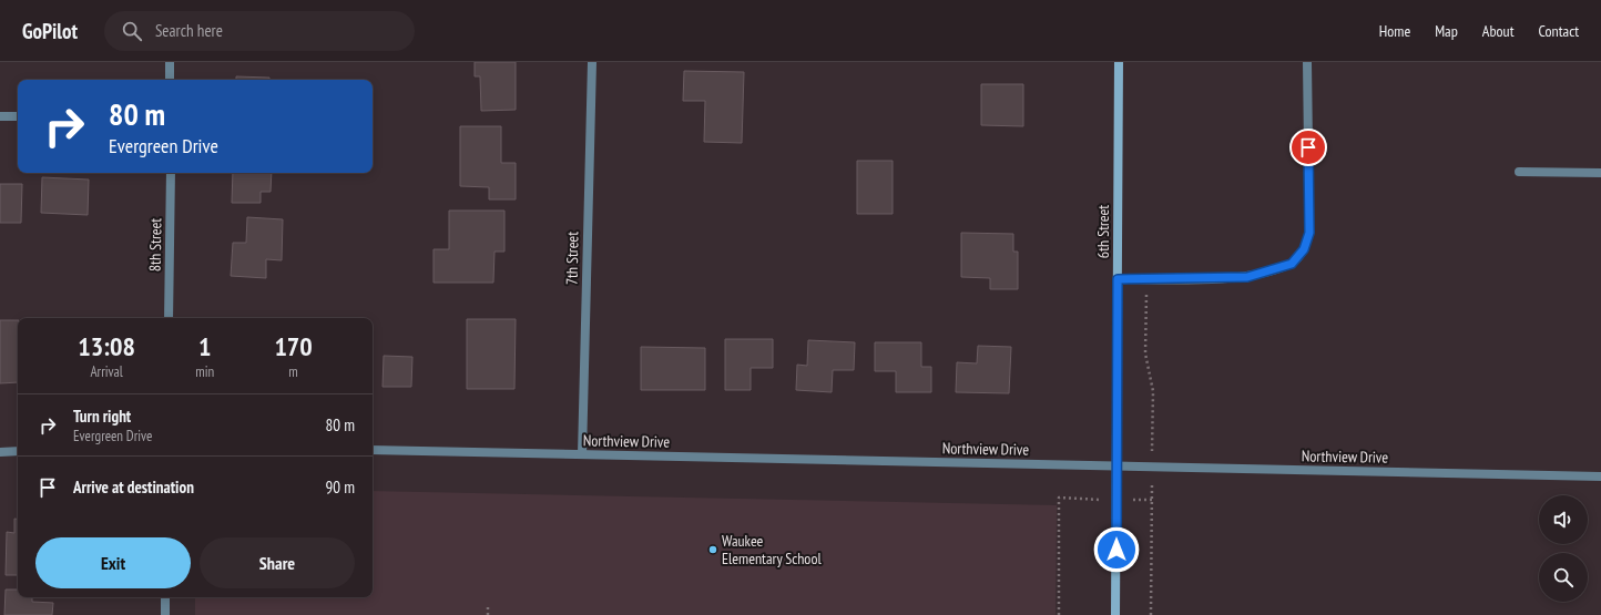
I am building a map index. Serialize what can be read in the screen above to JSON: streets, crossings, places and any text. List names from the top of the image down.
{
  "streets": {
    "main road": ["6th Street"],
    "street": ["8th Street", "7th Street", "Northview Drive"]
  },
  "crossings": [
    ["6th Street", "Northview Drive"],
    ["7th Street", "Northview Drive"]
  ],
  "places": ["Waukee Elementary School"],
  "page": {
    "header": "GoPilot",
    "search": "Search here",
    "nav": [
      "Home",
      "Map",
      "About",
      "Contact"
    ],
    "turn": ["80 m", "Evergreen Drive"],
    "eta": [
      "13:08",
      "Arrival",
      "1",
      "min",
      "170",
      "m"
    ],
    "list": [
      {
        "name": "Turn right",
        "note": "Evergreen Drive",
        "value": "80 m"
      },
      {
        "name": "Arrive at destination",
        "value": "90 m"
      }
    ],
    "buttons": ["Exit", "Share"]
  }
}
